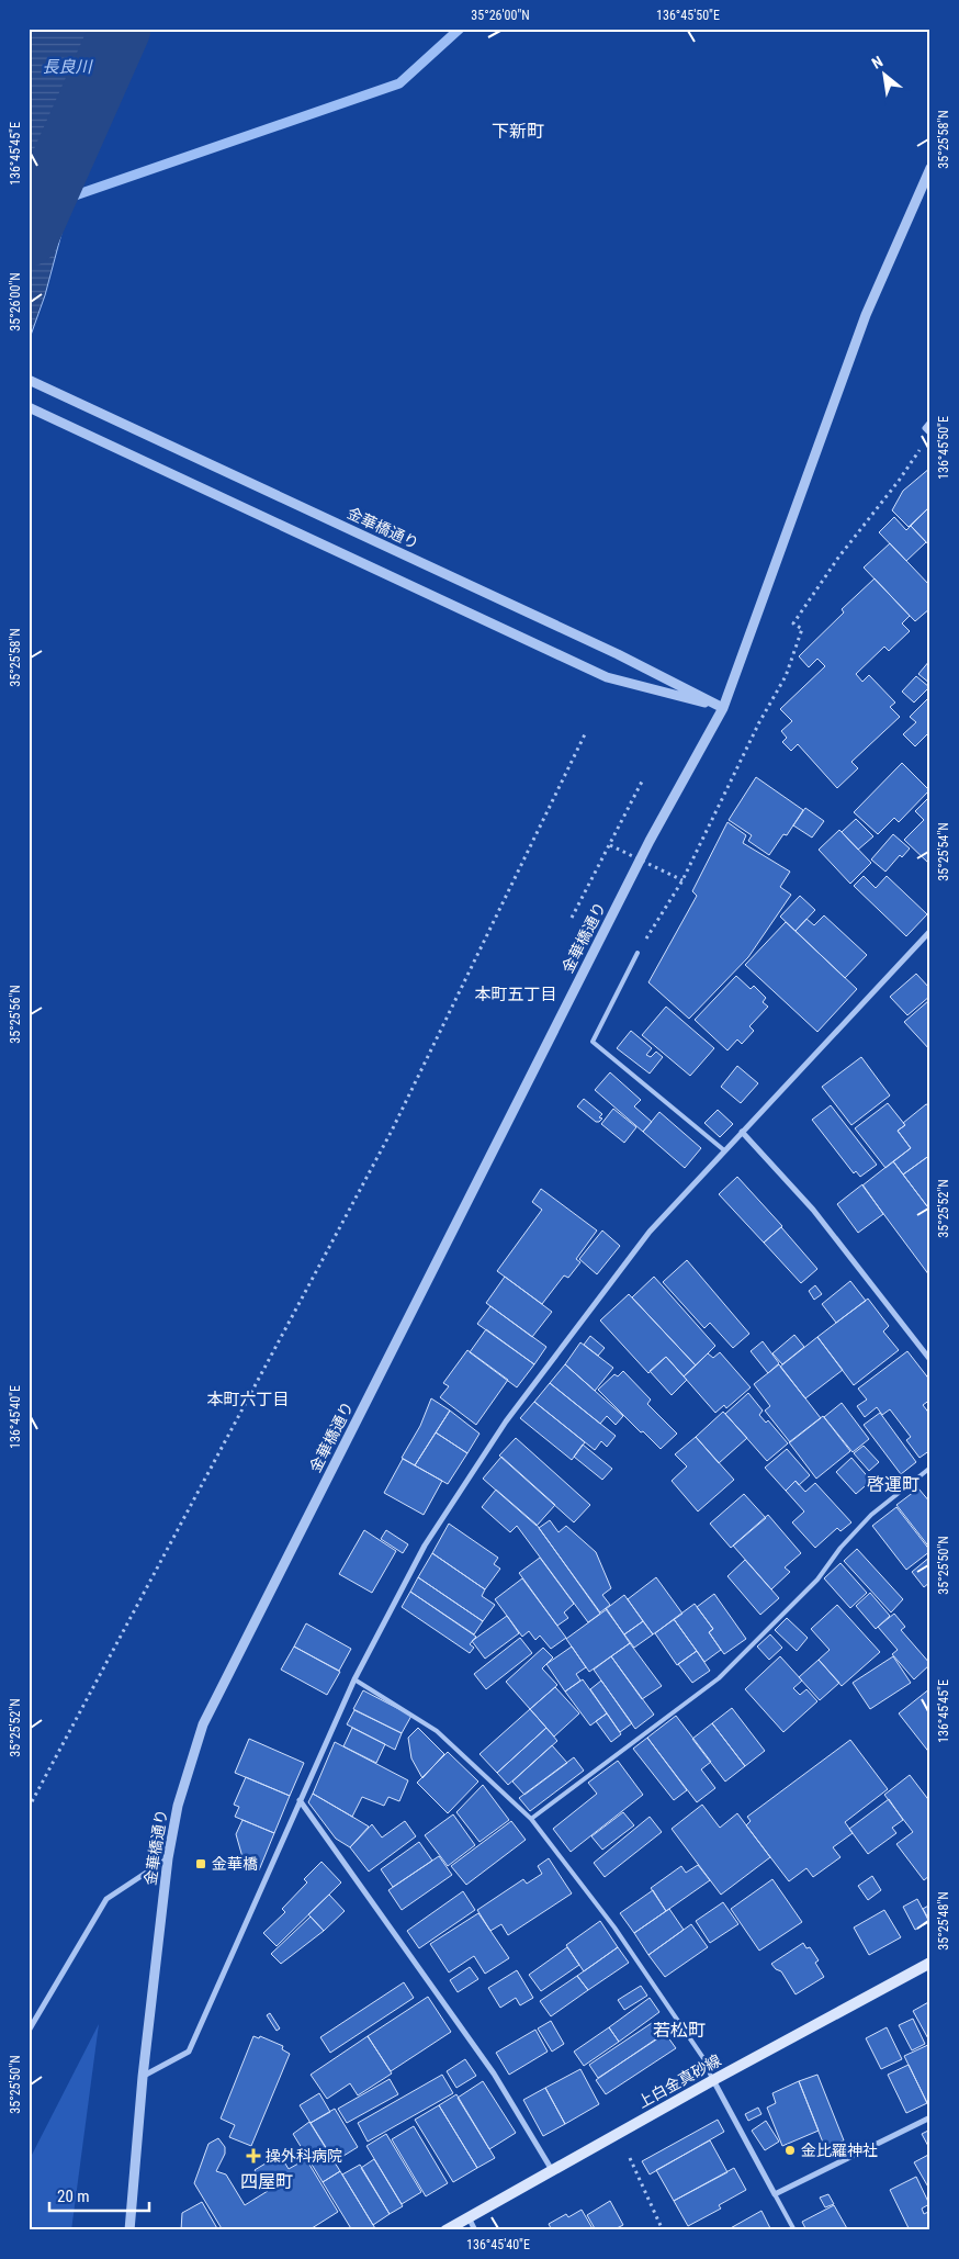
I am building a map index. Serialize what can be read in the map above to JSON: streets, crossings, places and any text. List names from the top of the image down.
{
  "streets": {
    "main road": ["上白金真砂線"],
    "street": ["金華橋通り"]
  },
  "districts": [
    "下新町",
    "本町五丁目",
    "本町六丁目",
    "啓運町",
    "若松町",
    "四屋町"
  ],
  "water": ["長良川"],
  "places": {
    "transit": ["金華橋"],
    "other": ["金比羅神社"],
    "health": ["操外科病院"]
  },
  "scale_bar": "20 m",
  "north": "top left",
  "coordinates": [
    "35°26'00\"N",
    "136°45'50\"E",
    "35°25'58\"N",
    "136°45'45\"E",
    "35°25'54\"N",
    "35°25'56\"N",
    "35°25'52\"N",
    "136°45'40\"E",
    "35°25'50\"N",
    "35°25'48\"N"
  ]
}
